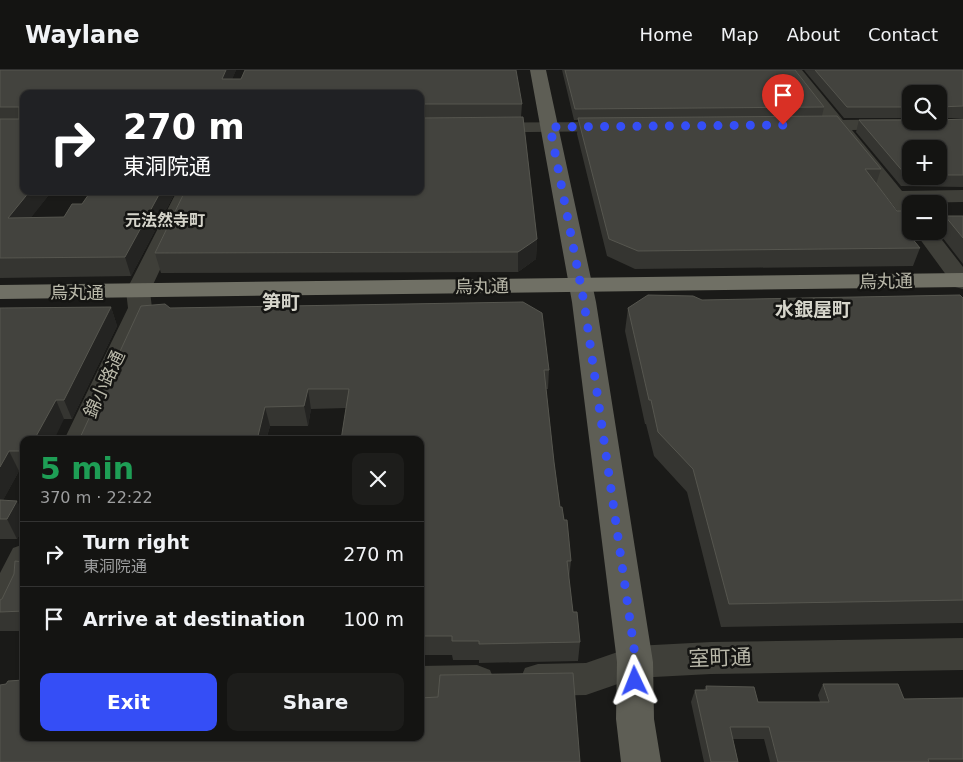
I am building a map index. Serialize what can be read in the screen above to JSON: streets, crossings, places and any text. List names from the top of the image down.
{
  "streets": {
    "highway": ["烏丸通"],
    "street": ["錦小路通", "室町通"]
  },
  "crossings": [
    ["烏丸通", "錦小路通"]
  ],
  "districts": ["元法然寺町", "笋町", "水銀屋町"],
  "page": {
    "header": "Waylane",
    "nav": [
      "Home",
      "Map",
      "About",
      "Contact"
    ],
    "map_buttons": ["+", "−"],
    "turn": ["270 m", "東洞院通"],
    "heading": ["5 min", "370 m · 22:22"],
    "list": [
      {
        "name": "Turn right",
        "note": "東洞院通",
        "value": "270 m"
      },
      {
        "name": "Arrive at destination",
        "value": "100 m"
      }
    ],
    "buttons": ["Exit", "Share"]
  }
}
